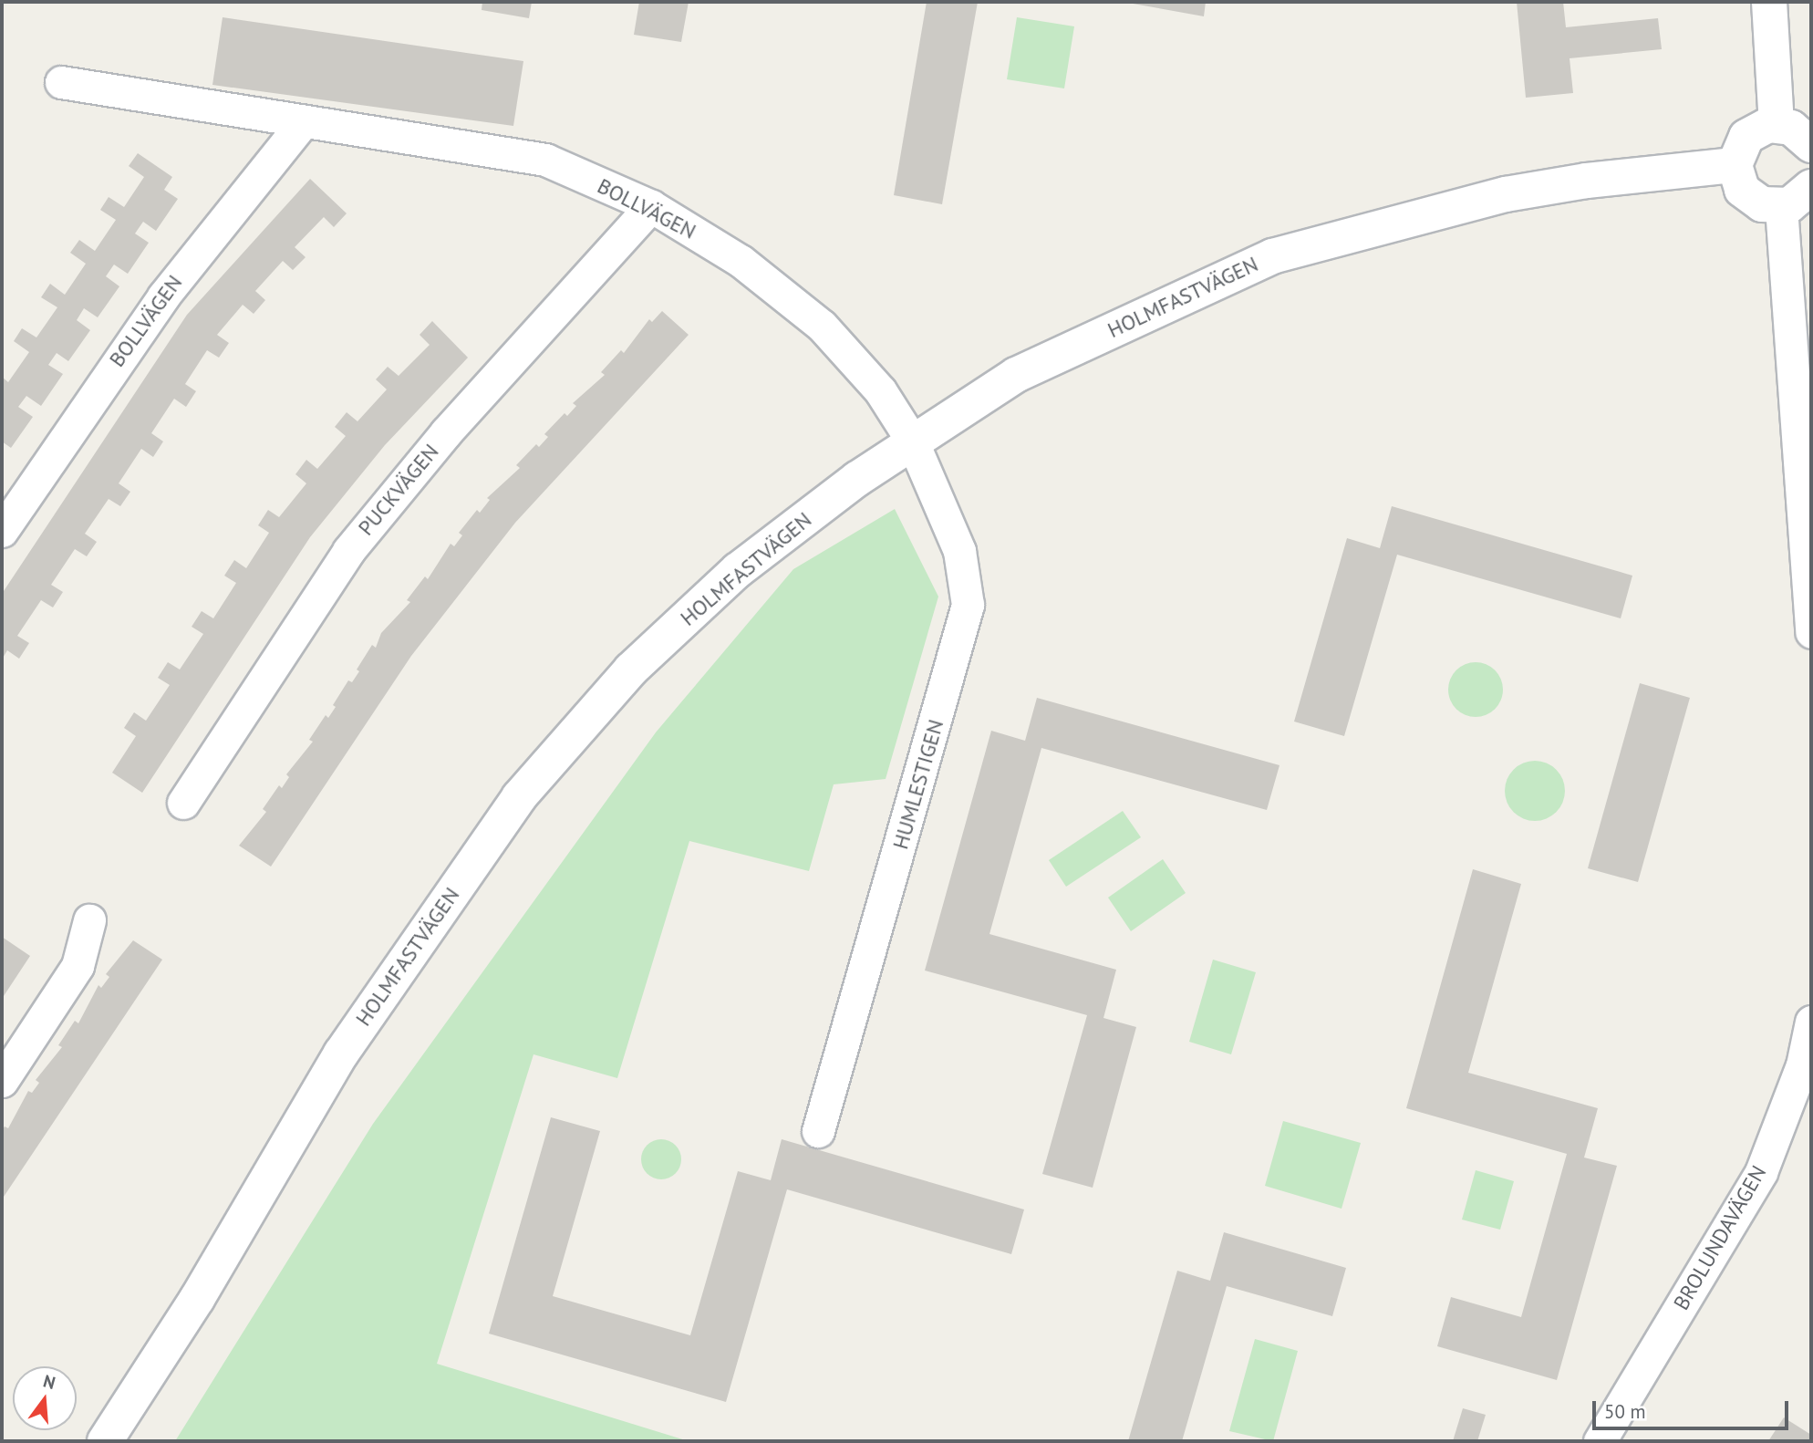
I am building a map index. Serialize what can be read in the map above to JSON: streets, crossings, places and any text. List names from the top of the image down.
{
  "streets": {
    "street": [
      "BOLLVÄGEN",
      "HOLMFASTVÄGEN",
      "PUCKVÄGEN",
      "HUMLESTIGEN",
      "BROLUNDAVÄGEN"
    ]
  },
  "crossings": [
    ["BOLLVÄGEN", "HOLMFASTVÄGEN"],
    ["BOLLVÄGEN", "PUCKVÄGEN"],
    ["BOLLVÄGEN", "HUMLESTIGEN"],
    ["HOLMFASTVÄGEN", "HUMLESTIGEN"]
  ],
  "scale_bar": "50 m",
  "north": "top"
}
